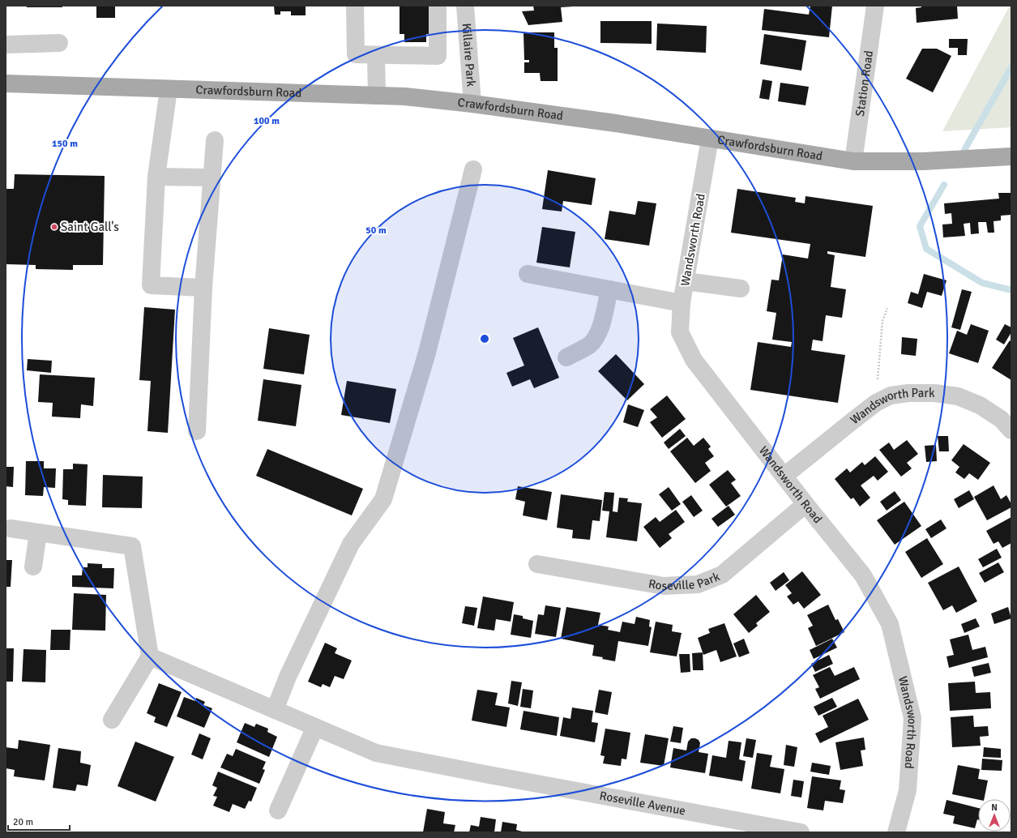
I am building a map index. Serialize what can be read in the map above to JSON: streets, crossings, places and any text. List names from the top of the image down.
{
  "streets": {
    "main road": ["Crawfordsburn Road"],
    "street": [
      "Killaire Park",
      "Station Road",
      "Wandsworth Road",
      "Wandsworth Park",
      "Roseville Park",
      "Roseville Avenue"
    ]
  },
  "crossings": [
    ["Killaire Park", "Crawfordsburn Road"],
    ["Station Road", "Crawfordsburn Road"],
    ["Crawfordsburn Road", "Wandsworth Road"],
    ["Wandsworth Road", "Wandsworth Park"],
    ["Wandsworth Road", "Roseville Park"]
  ],
  "places": ["Saint Gall's"],
  "scale_bar": "20 m",
  "north": "top",
  "rings": ["100 m", "150 m", "50 m"]
}
